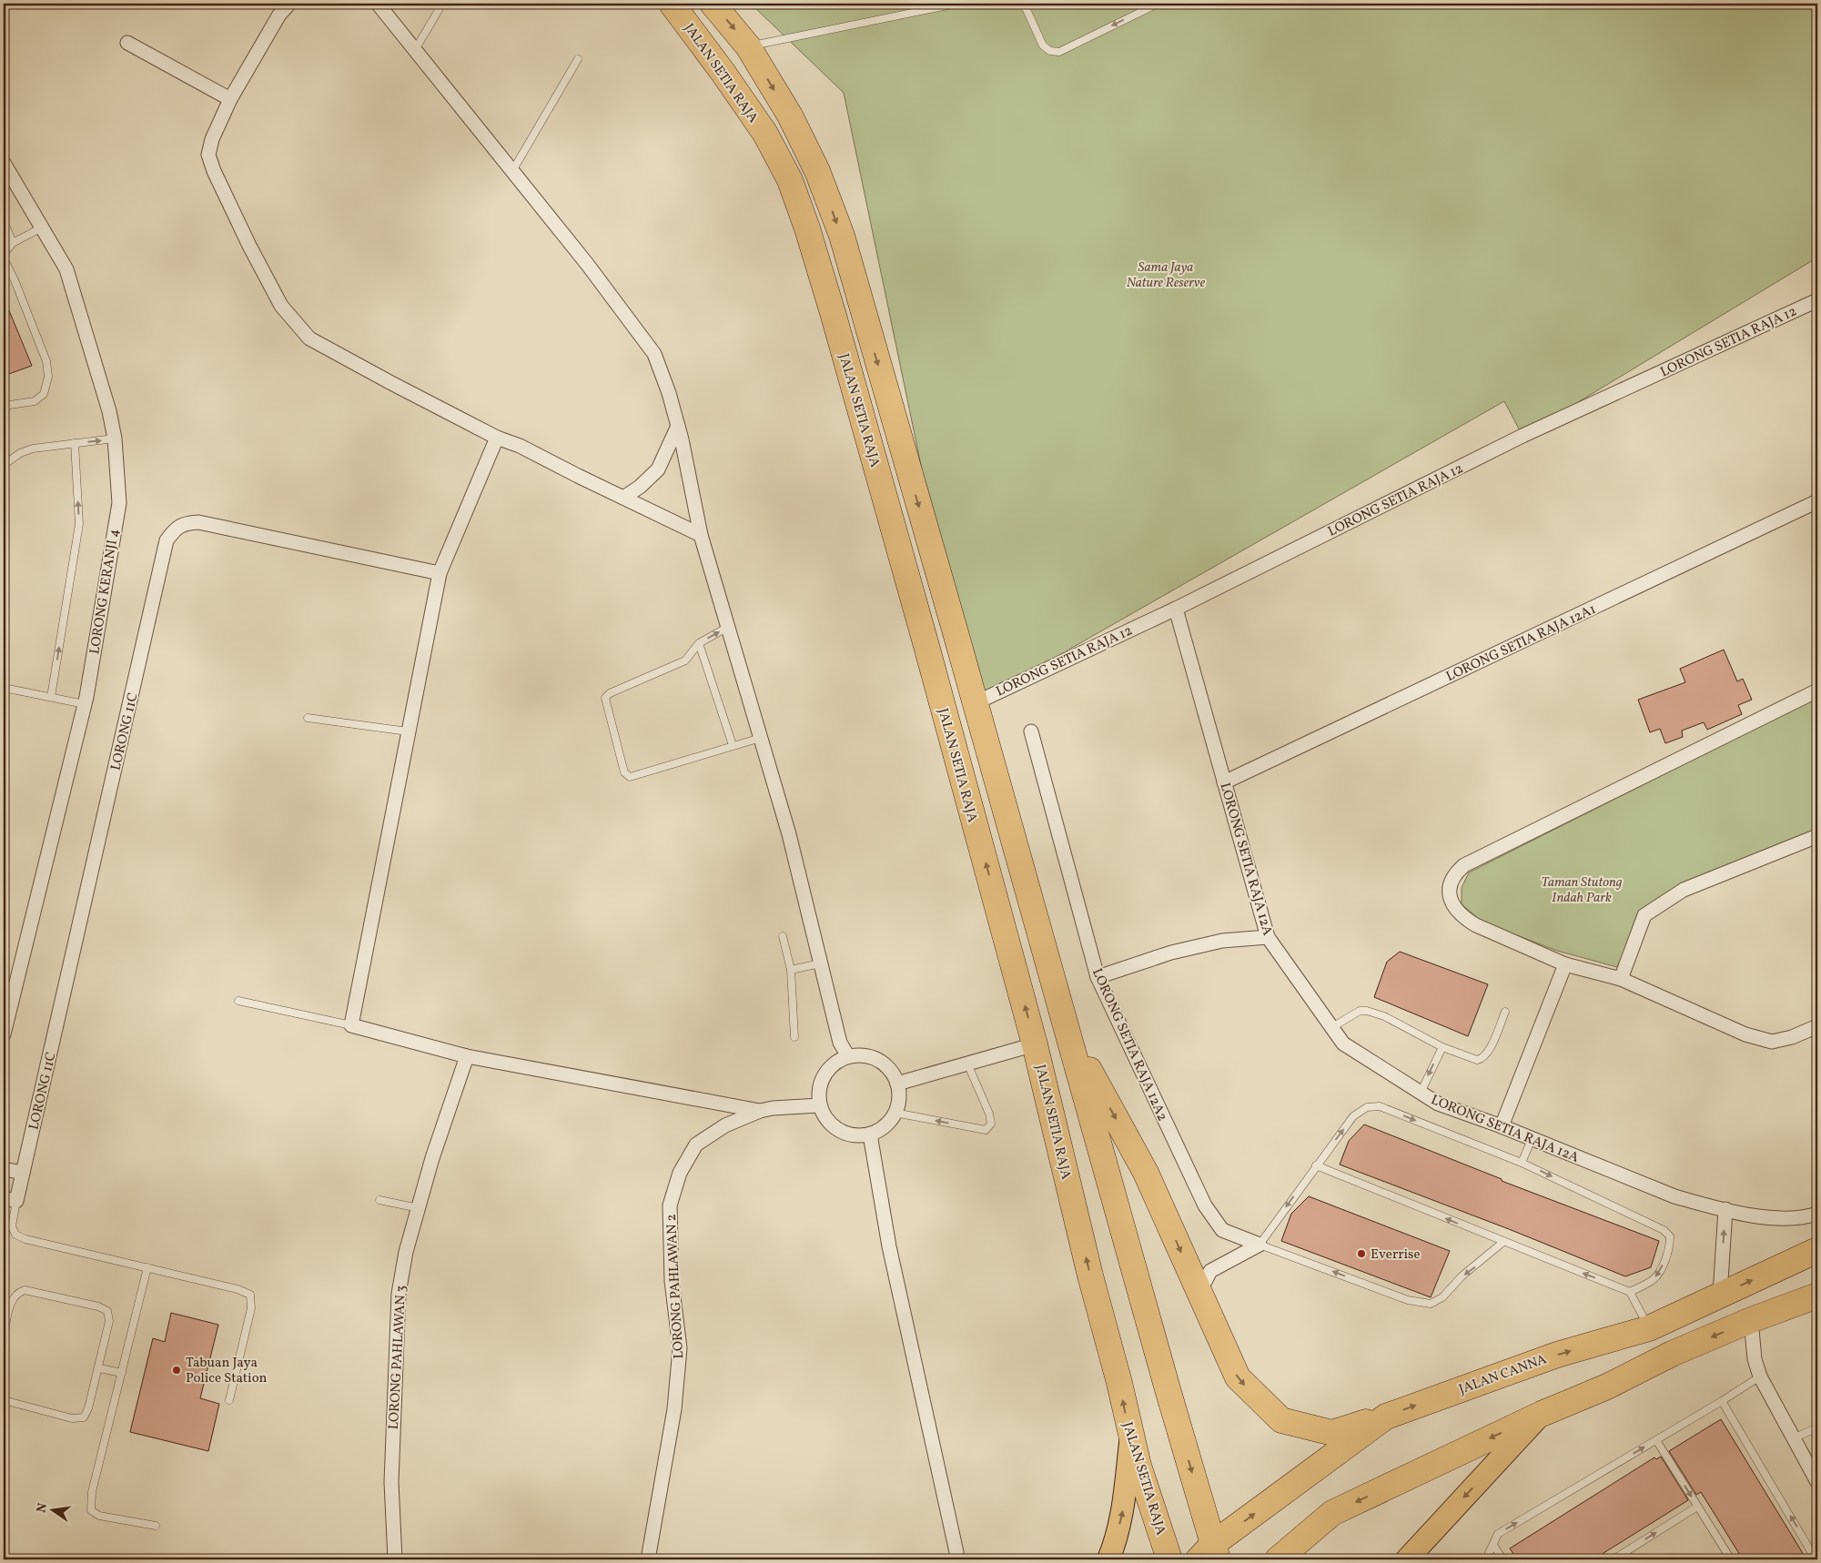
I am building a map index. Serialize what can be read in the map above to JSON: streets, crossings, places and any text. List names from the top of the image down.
{
  "streets": {
    "highway": ["JALAN SETIA RAJA", "JALAN CANNA"],
    "street": [
      "LORONG SETIA RAJA 12",
      "LORONG KERANJI 4",
      "LORONG SETIA RAJA 12A1",
      "LORONG 11C",
      "LORONG SETIA RAJA 12A",
      "LORONG SETIA RAJA 12A2",
      "LORONG PAHLAWAN 2",
      "LORONG PAHLAWAN 3"
    ]
  },
  "crossings": [
    ["LORONG SETIA RAJA 12", "LORONG SETIA RAJA 12A"],
    ["LORONG SETIA RAJA 12A1", "LORONG SETIA RAJA 12A"]
  ],
  "parks": ["Sama Jaya Nature Reserve", "Taman Stutong Indah Park"],
  "places": ["Everrise", "Tabuan Jaya Police Station"],
  "north": "left"
}
